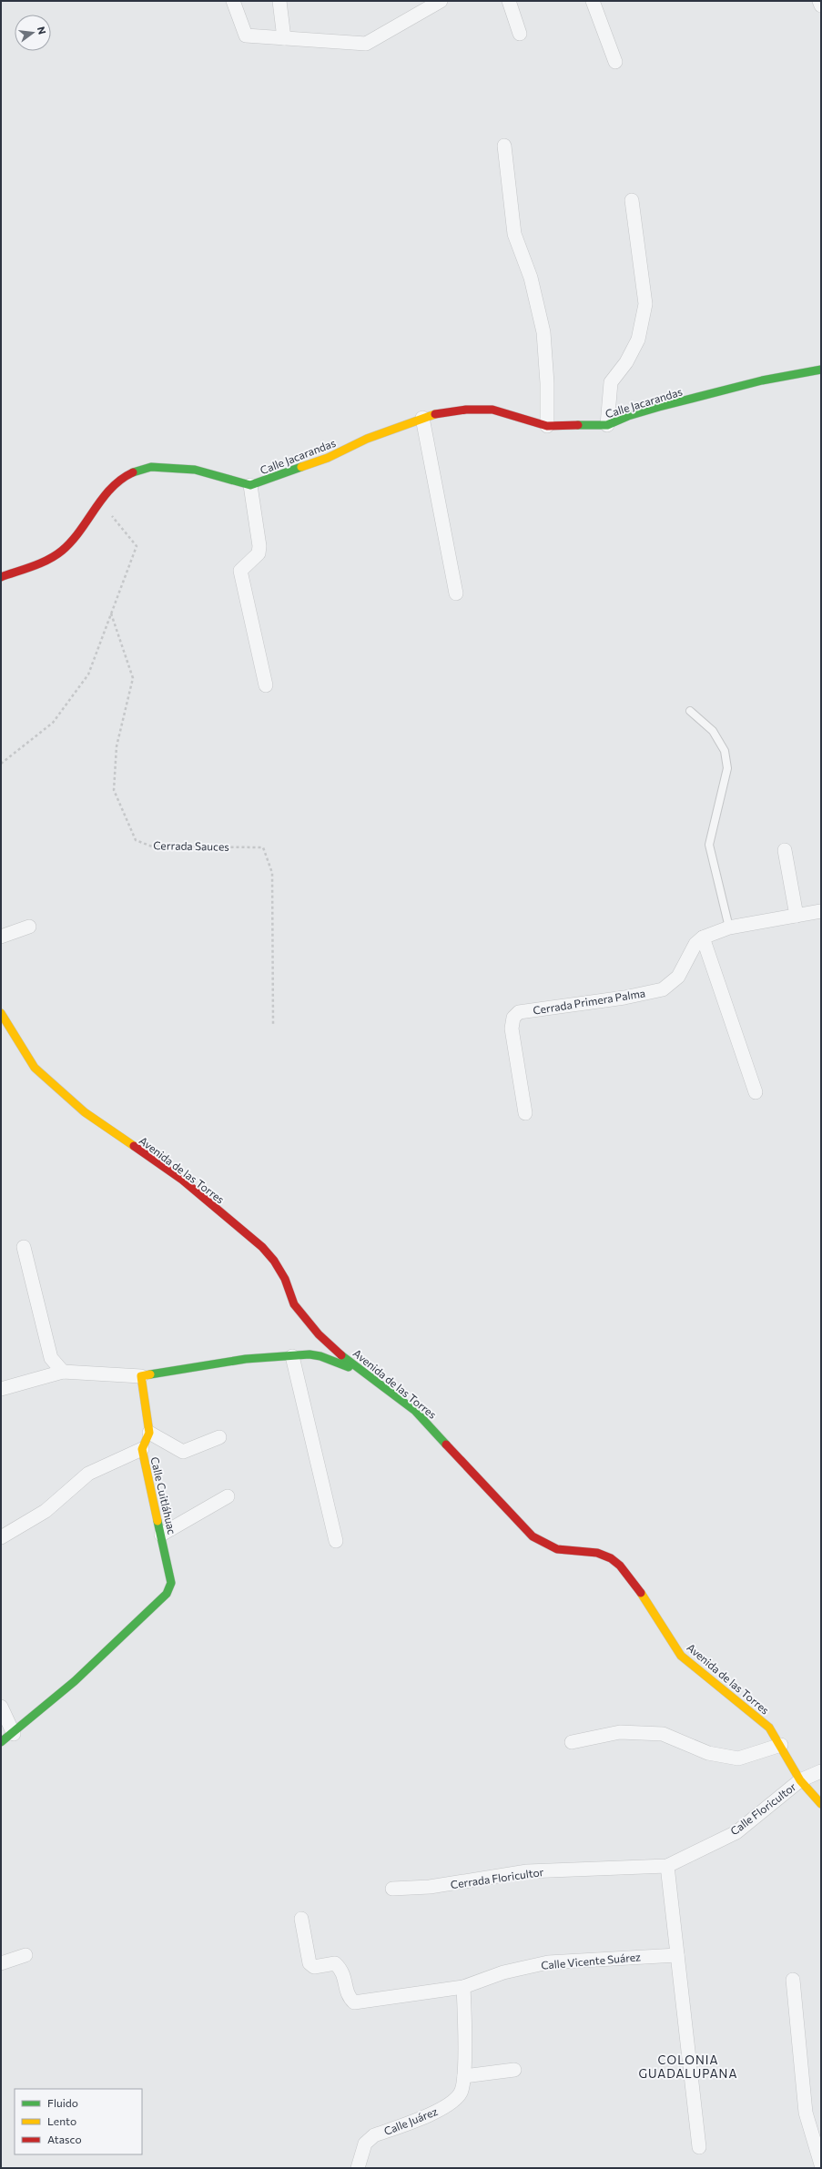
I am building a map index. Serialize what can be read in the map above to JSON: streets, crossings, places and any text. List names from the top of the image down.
{
  "streets": {
    "street": [
      "Calle Jacarandas",
      "Cerrada Primera Palma",
      "Avenida de las Torres",
      "Calle Cuitláhuac",
      "Calle Floricultor",
      "Cerrada Floricultor",
      "Calle Vicente Suárez",
      "Calle Juárez"
    ],
    "path": ["Cerrada Sauces"]
  },
  "crossings": [
    ["Avenida de las Torres", "Calle Floricultor"],
    ["Calle Floricultor", "Cerrada Floricultor"],
    ["Calle Vicente Suárez", "Calle Juárez"]
  ],
  "districts": ["COLONIA GUADALUPANA"],
  "legend": ["Fluido", "Lento", "Atasco"],
  "north": "right"
}
